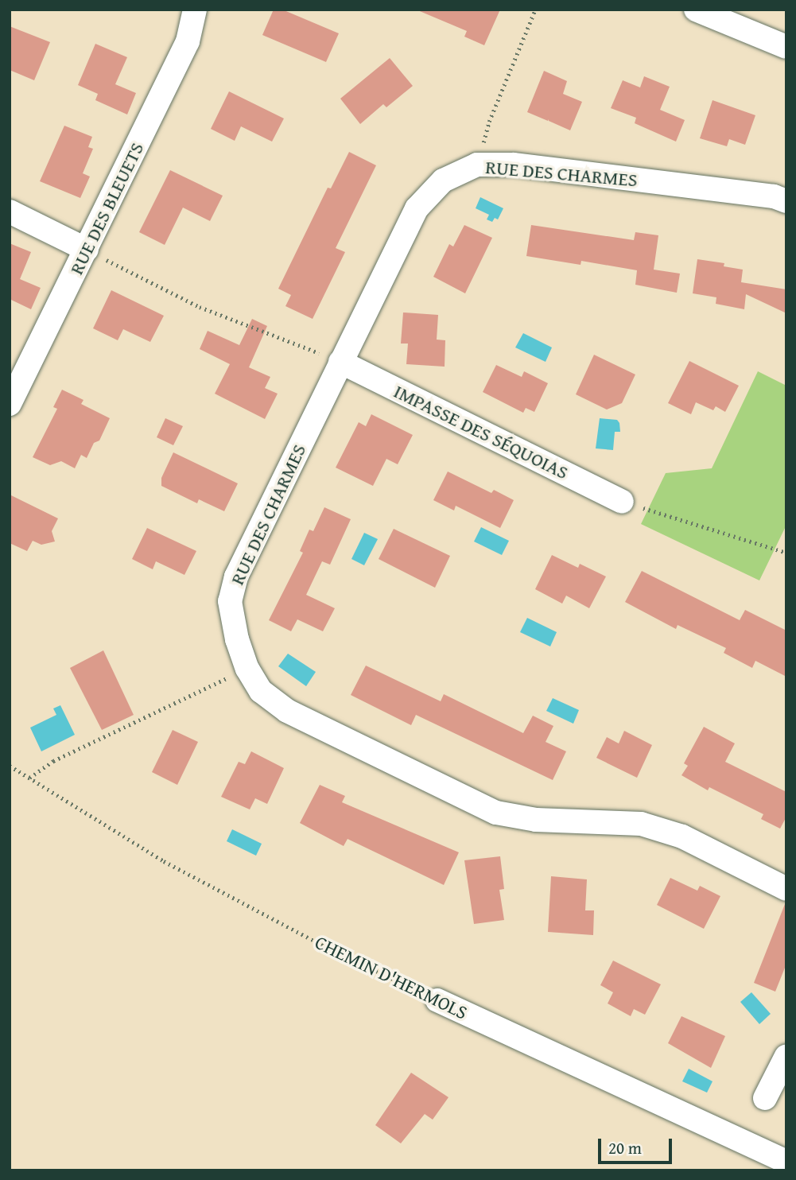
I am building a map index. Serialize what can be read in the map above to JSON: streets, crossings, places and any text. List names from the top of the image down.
{
  "streets": {
    "street": [
      "RUE DES CHARMES",
      "RUE DES BLEUETS",
      "IMPASSE DES SÉQUOIAS",
      "CHEMIN D'HERMOLS"
    ]
  },
  "crossings": [
    ["RUE DES CHARMES", "IMPASSE DES SÉQUOIAS"]
  ],
  "scale_bar": "20 m"
}
